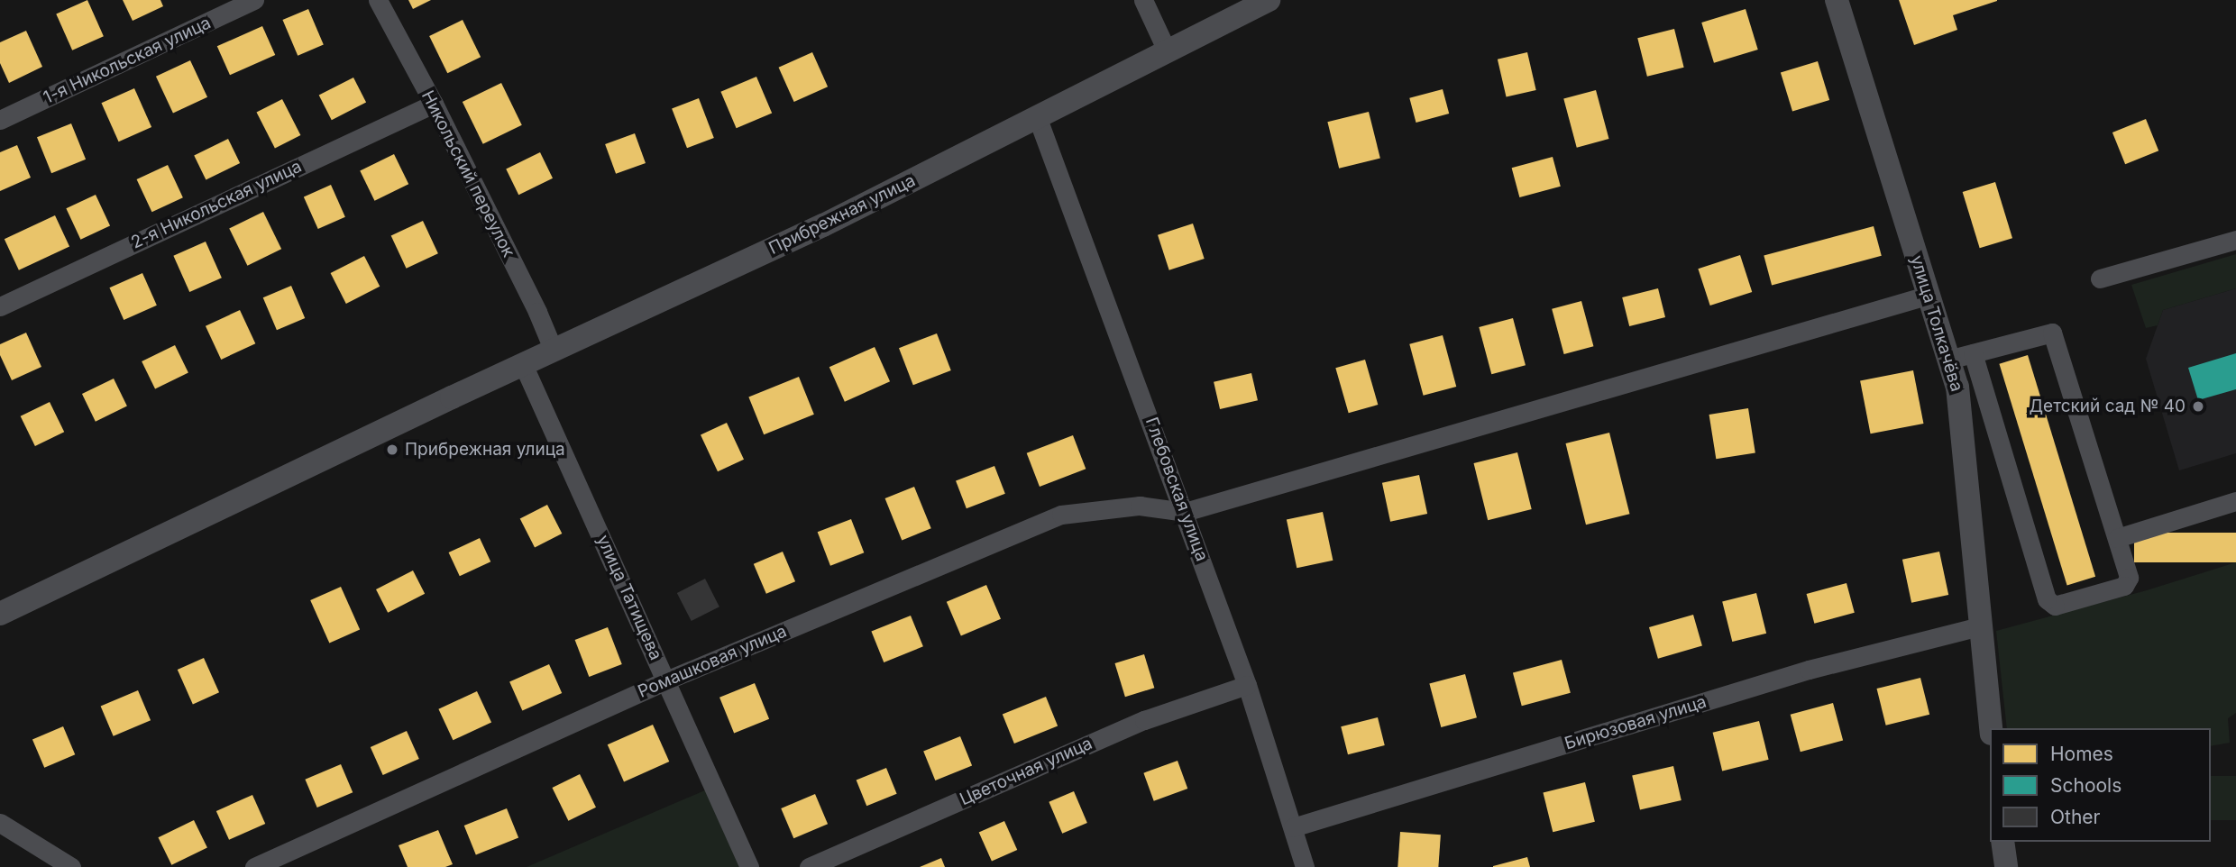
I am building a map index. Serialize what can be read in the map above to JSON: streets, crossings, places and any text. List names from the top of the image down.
{
  "streets": {
    "street": [
      "1-я Никольская улица",
      "Никольский переулок",
      "2-я Никольская улица",
      "Прибрежная улица",
      "улица Толкачёва",
      "Глебовская улица",
      "улица Татищева",
      "Ромашковая улица",
      "Бирюзовая улица",
      "Цветочная улица"
    ]
  },
  "crossings": [
    ["Никольский переулок", "2-я Никольская улица"],
    ["Никольский переулок", "Прибрежная улица"],
    ["Прибрежная улица", "Глебовская улица"],
    ["Прибрежная улица", "улица Татищева"],
    ["улица Толкачёва", "Бирюзовая улица"],
    ["Глебовская улица", "Ромашковая улица"],
    ["Глебовская улица", "Бирюзовая улица"],
    ["Глебовская улица", "Цветочная улица"],
    ["улица Татищева", "Ромашковая улица"]
  ],
  "places": ["Детский сад № 40", "Прибрежная улица"],
  "legend": ["Homes", "Schools", "Other"]
}
